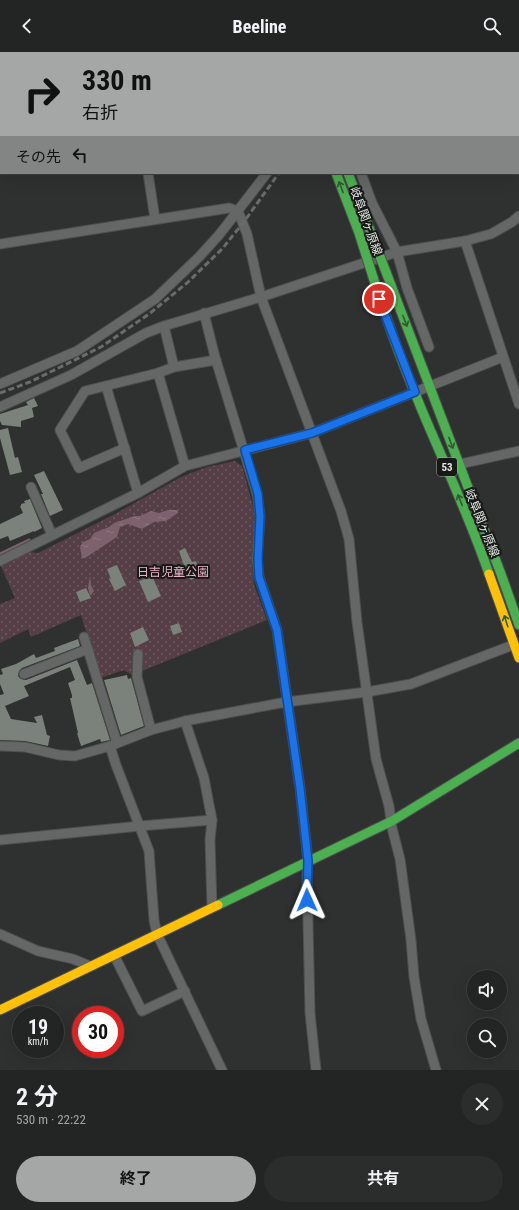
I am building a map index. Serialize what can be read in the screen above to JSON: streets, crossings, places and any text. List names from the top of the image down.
{
  "streets": {
    "main road": ["岐阜関ヶ原線", "53"]
  },
  "parks": ["日吉児童公園"],
  "page": {
    "header": "Beeline",
    "turn": ["330 m", "右折"],
    "then": "その先",
    "speed": "19 km/h",
    "limit": "30",
    "heading": ["2 分", "530 m · 22:22"],
    "buttons": ["終了", "共有"]
  }
}
